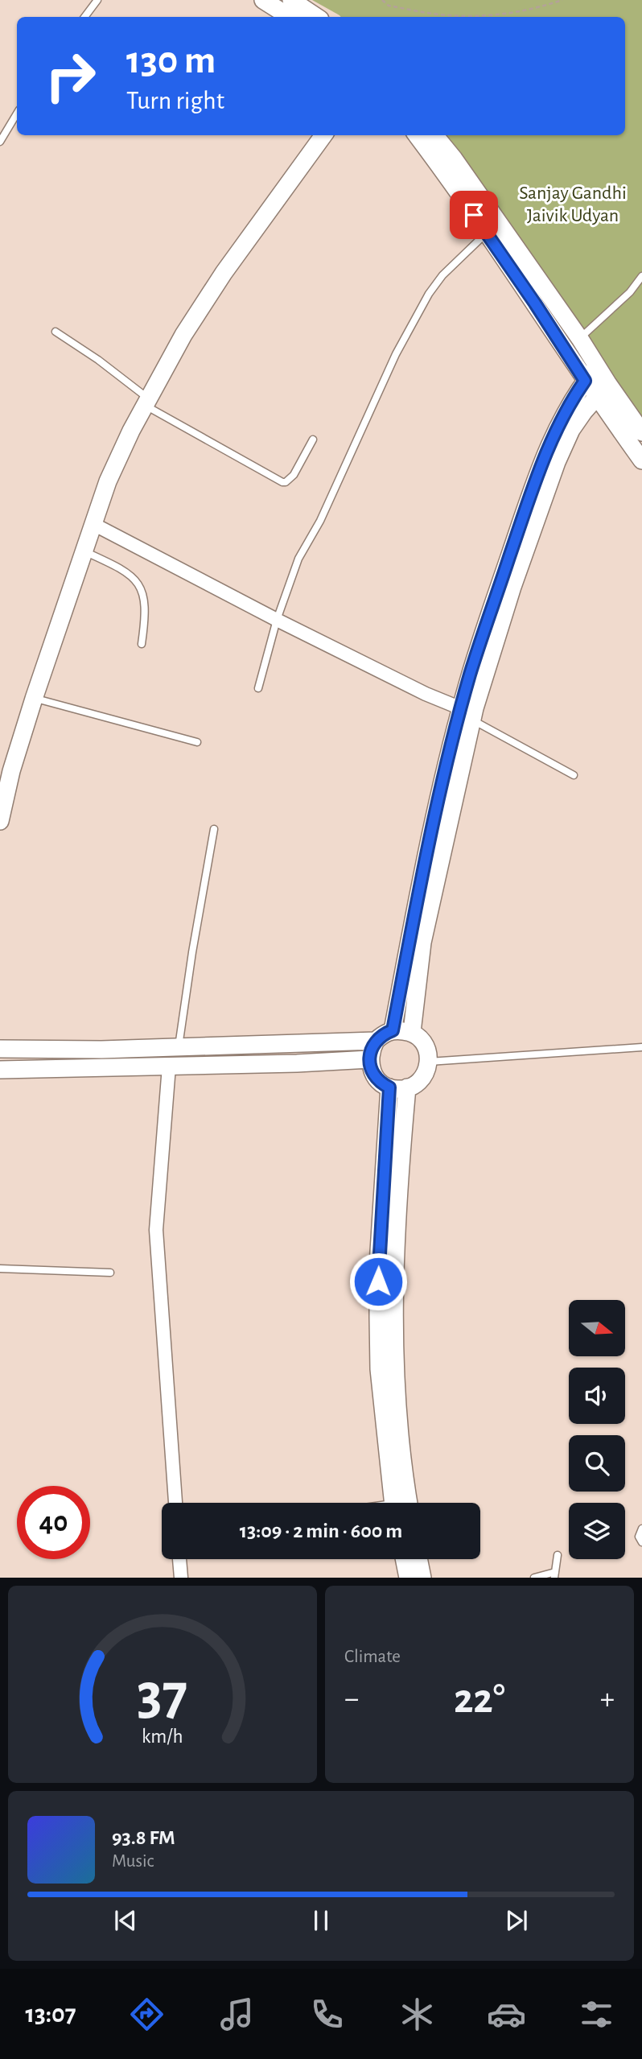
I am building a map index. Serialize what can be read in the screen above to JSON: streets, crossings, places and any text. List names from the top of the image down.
{
  "parks": ["Sanjay Gandhi Jaivik Udyan"],
  "north": "right",
  "page": {
    "turn": ["130 m", "Turn right"],
    "limit": "40",
    "trip": "13:09 · 2 min · 600 m",
    "tile": "Climate",
    "heat": ["−", "22°", "+"],
    "song": ["93.8 FM", "Music"],
    "tabs": "13:07",
    "gauge": ["37", "km/h"]
  }
}
